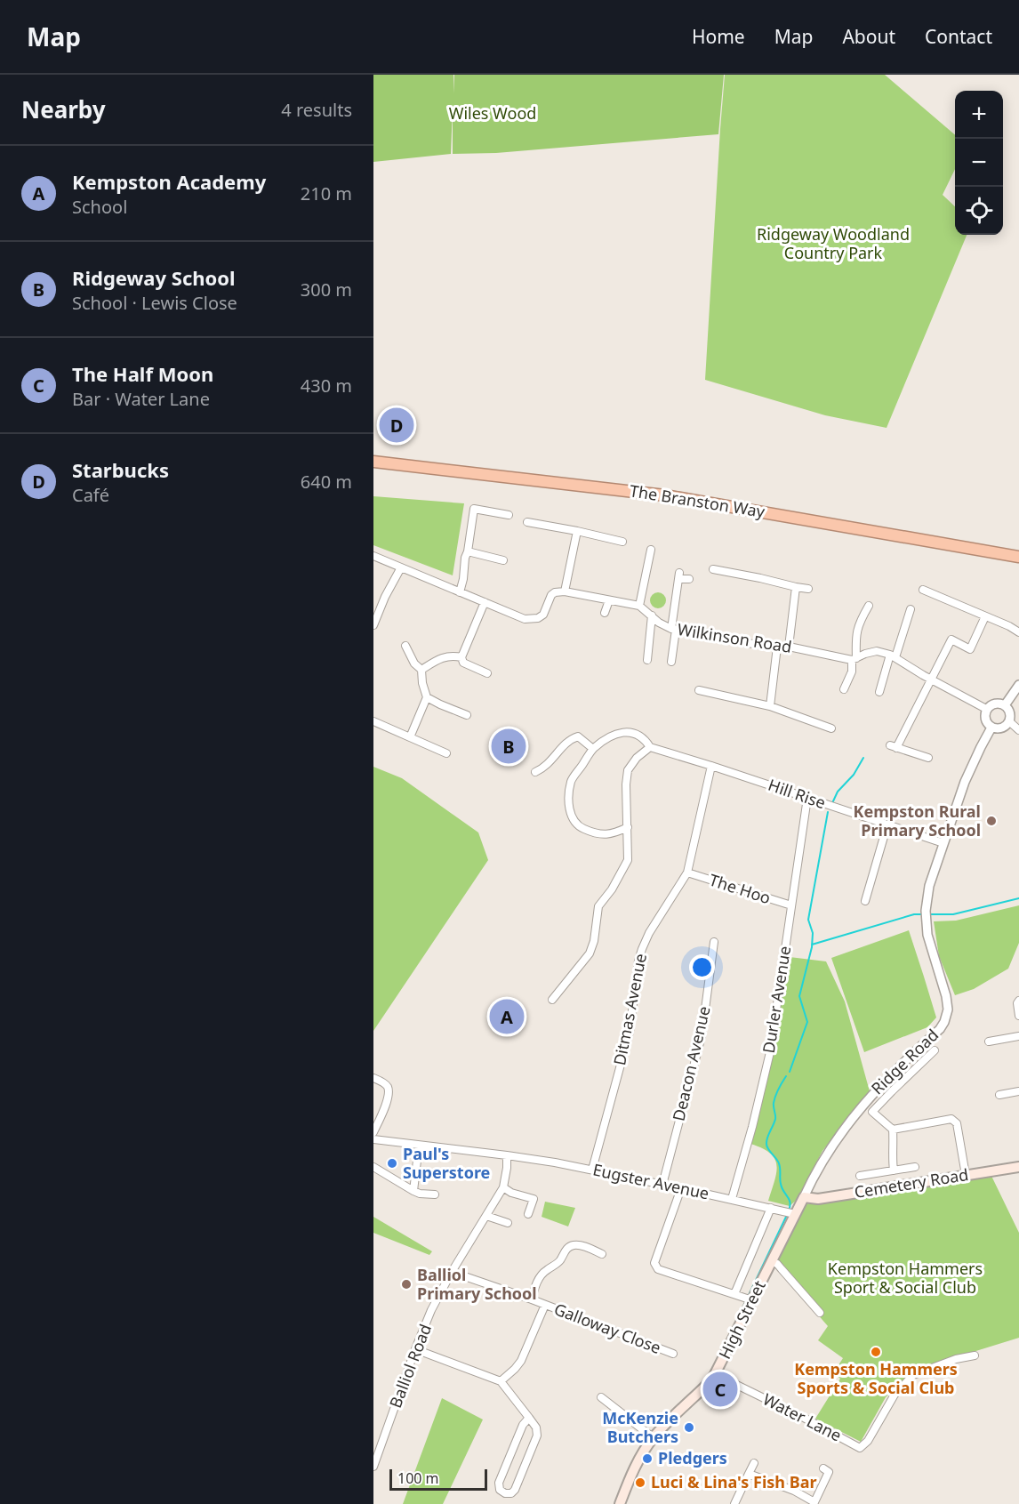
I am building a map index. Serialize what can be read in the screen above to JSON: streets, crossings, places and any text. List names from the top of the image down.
{
  "streets": {
    "highway": ["The Branston Way"],
    "main road": ["Cemetery Road", "High Street"],
    "street": [
      "Wilkinson Road",
      "Hill Rise",
      "The Hoo",
      "Durler Avenue",
      "Ditmas Avenue",
      "Ridge Road",
      "Deacon Avenue",
      "Eugster Avenue",
      "Galloway Close",
      "Balliol Road",
      "Water Lane"
    ]
  },
  "crossings": [
    ["Hill Rise", "Durler Avenue"],
    ["Hill Rise", "Ditmas Avenue"],
    ["Hill Rise", "Ridge Road"],
    ["The Hoo", "Durler Avenue"],
    ["The Hoo", "Ditmas Avenue"],
    ["Durler Avenue", "Eugster Avenue"],
    ["Ditmas Avenue", "Eugster Avenue"],
    ["Ridge Road", "Eugster Avenue"],
    ["Ridge Road", "Cemetery Road"],
    ["Ridge Road", "High Street"],
    ["Deacon Avenue", "Eugster Avenue"],
    ["Eugster Avenue", "Cemetery Road"],
    ["Eugster Avenue", "High Street"],
    ["Eugster Avenue", "Balliol Road"],
    ["Cemetery Road", "High Street"],
    ["High Street", "Water Lane"],
    ["Galloway Close", "Balliol Road"]
  ],
  "parks": ["Wiles Wood", "Ridgeway Woodland Country Park", "Kempston Hammers Sport & Social Club"],
  "places": [
    "Kempston Rural Primary School",
    "Paul's Superstore",
    "Balliol Primary School",
    "Kempston Hammers Sports & Social Club",
    "McKenzie Butchers",
    "Pledgers",
    "Luci & Lina's Fish Bar"
  ],
  "scale_bar": "100 m",
  "page": {
    "header": "Map",
    "nav": [
      "Home",
      "Map",
      "About",
      "Contact"
    ],
    "heading": ["Nearby", "4 results"],
    "map_buttons": ["+", "−"],
    "list": [
      {
        "mark": "A",
        "name": "Kempston Academy",
        "note": "School",
        "value": "210 m"
      },
      {
        "mark": "B",
        "name": "Ridgeway School",
        "note": "School · Lewis Close",
        "value": "300 m"
      },
      {
        "mark": "C",
        "name": "The Half Moon",
        "note": "Bar · Water Lane",
        "value": "430 m"
      },
      {
        "mark": "D",
        "name": "Starbucks",
        "note": "Café",
        "value": "640 m"
      }
    ],
    "pins": [
      "D",
      "B",
      "A",
      "C"
    ],
    "scale": "100 m"
  }
}
